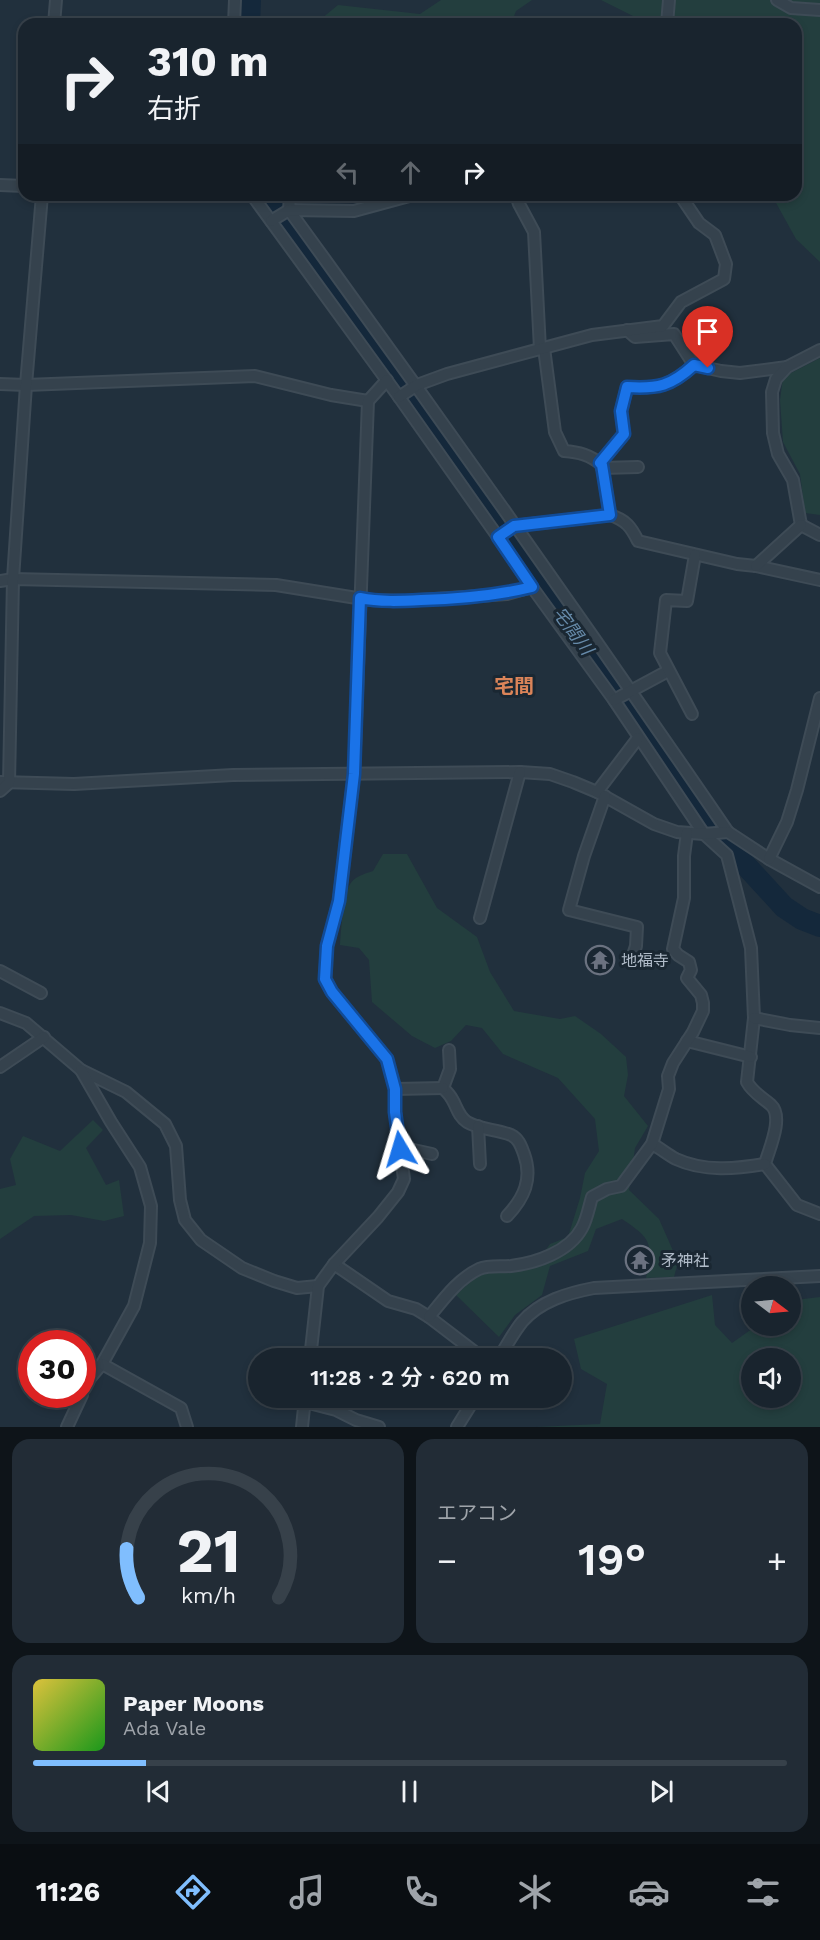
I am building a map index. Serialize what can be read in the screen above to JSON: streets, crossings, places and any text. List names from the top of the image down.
{
  "districts": ["宅間"],
  "water": ["宅間川"],
  "places": {
    "temple": ["地福寺", "矛神社"]
  },
  "north": "right",
  "page": {
    "turn": ["310 m", "右折"],
    "limit": "30",
    "trip": "11:28 · 2 分 · 620 m",
    "tile": "エアコン",
    "heat": ["−", "19°", "+"],
    "song": ["Paper Moons", "Ada Vale"],
    "tabs": "11:26",
    "gauge": ["21", "km/h"]
  }
}
